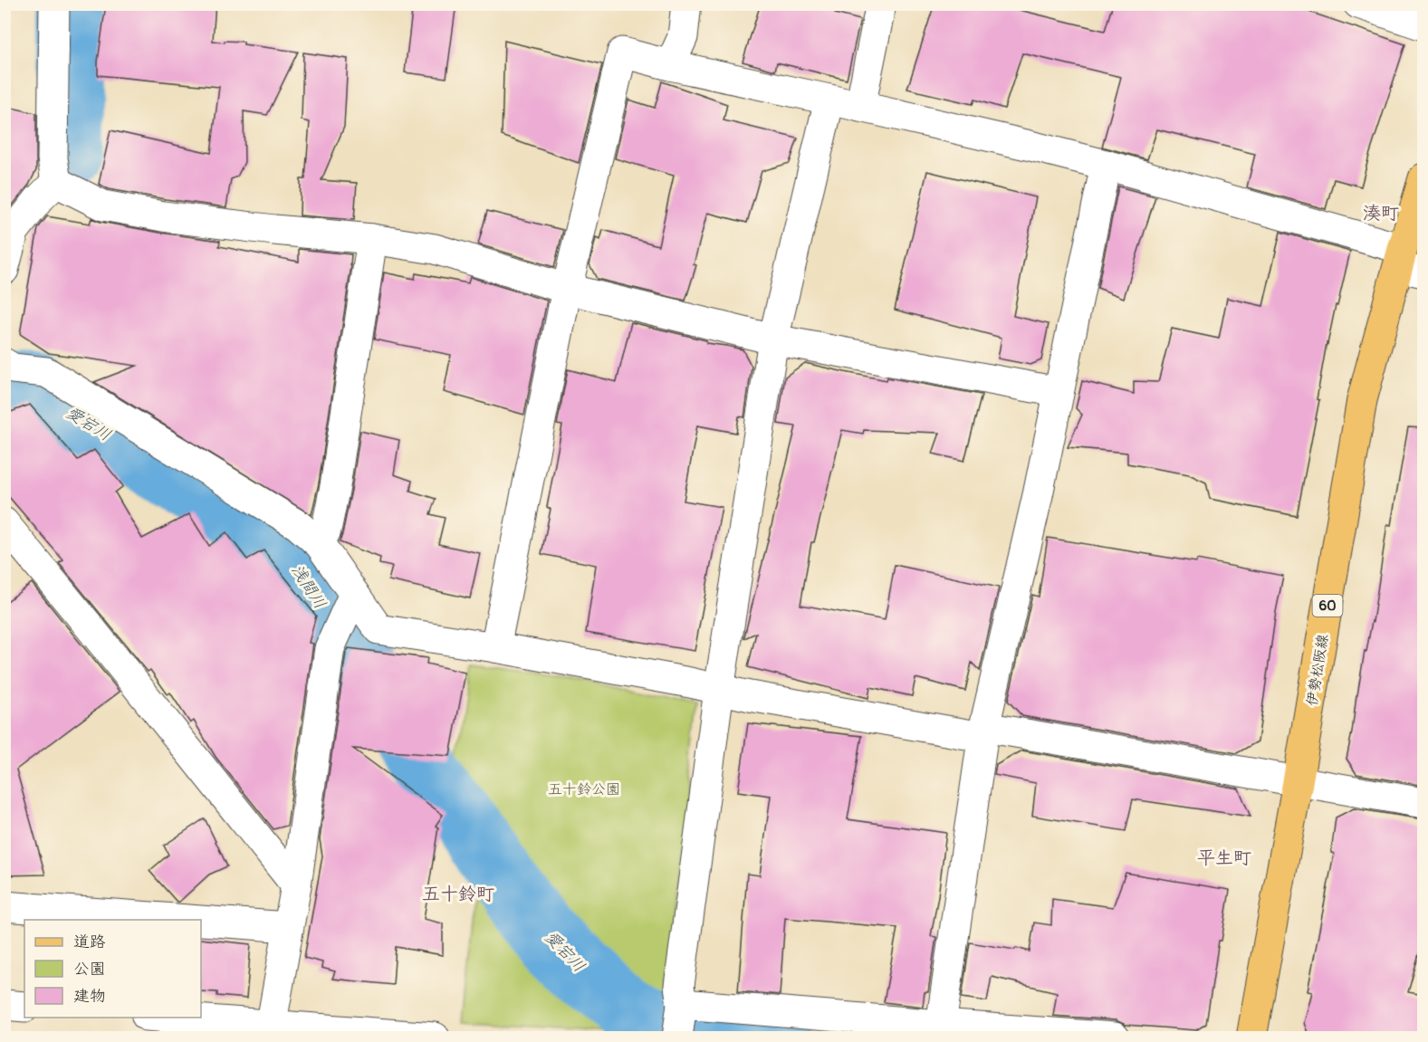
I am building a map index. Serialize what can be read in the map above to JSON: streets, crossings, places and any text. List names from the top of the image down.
{
  "streets": {
    "main road": ["60", "伊勢松阪線"]
  },
  "districts": ["湊町", "平生町", "五十鈴町"],
  "water": ["愛宕川", "浅間川"],
  "parks": ["五十鈴公園"],
  "legend": ["道路", "公園", "建物"]
}
